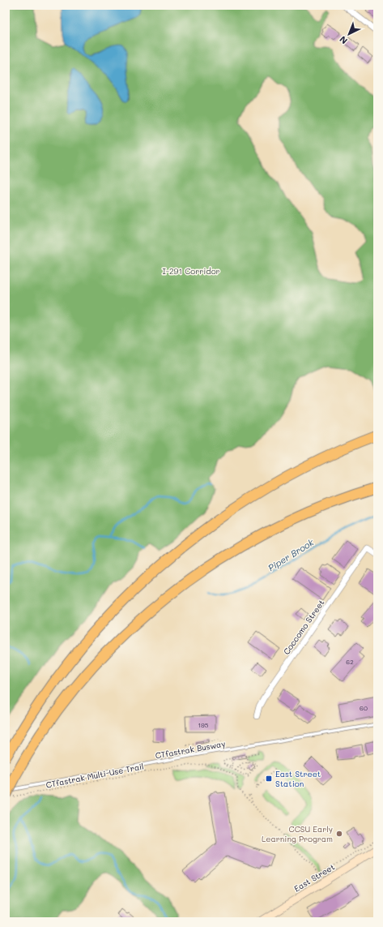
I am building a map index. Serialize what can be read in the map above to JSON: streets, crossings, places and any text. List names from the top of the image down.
{
  "streets": {
    "main road": ["East Street"],
    "street": ["Coccomo Street"],
    "lane": ["CTfastrak Busway"],
    "path": ["CTfastrak Multi-Use Trail"]
  },
  "water": ["Piper Brook"],
  "parks": ["I-291 Corridor"],
  "places": {
    "transit": ["East Street Station"],
    "other": ["CCSU Early Learning Program"]
  },
  "house_numbers": ["62", "60", "195"],
  "north": "bottom left"
}
